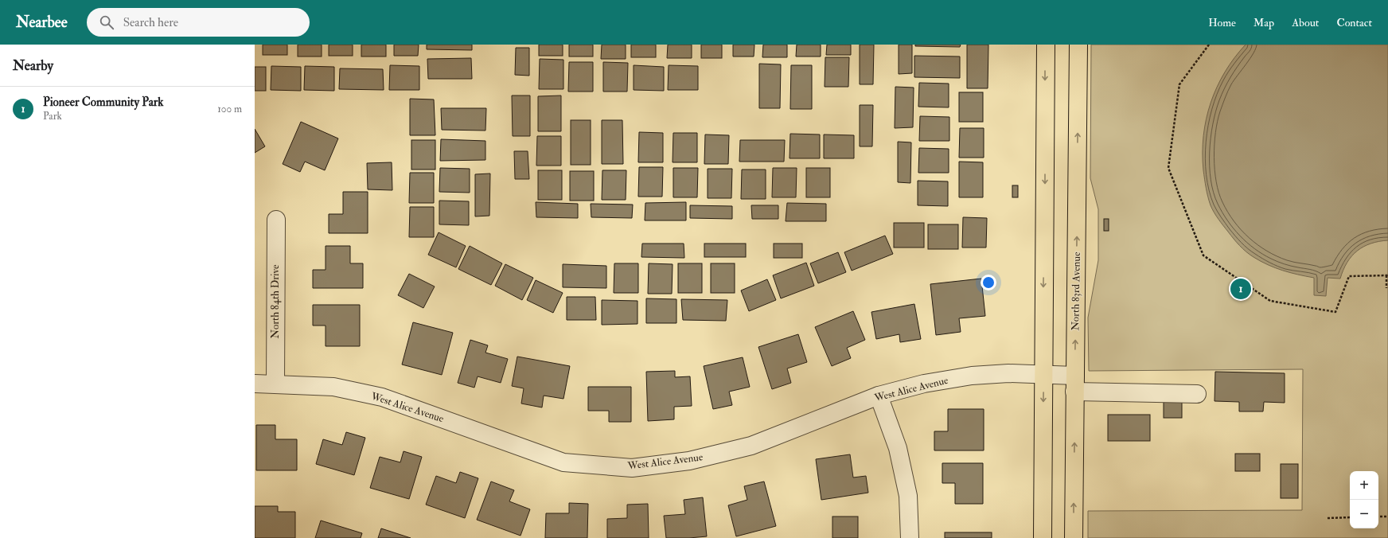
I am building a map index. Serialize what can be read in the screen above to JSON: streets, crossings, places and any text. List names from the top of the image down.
{
  "streets": {
    "main road": ["North 83rd Avenue"],
    "street": ["North 84th Drive", "West Alice Avenue"]
  },
  "crossings": [
    ["North 83rd Avenue", "West Alice Avenue"],
    ["North 84th Drive", "West Alice Avenue"]
  ],
  "page": {
    "header": "Nearbee",
    "search": "Search here",
    "nav": [
      "Home",
      "Map",
      "About",
      "Contact"
    ],
    "heading": "Nearby",
    "list": [
      {
        "mark": "1",
        "name": "Pioneer Community Park",
        "note": "Park",
        "value": "100 m"
      }
    ],
    "pins": "1",
    "map_buttons": ["+", "−"]
  }
}
